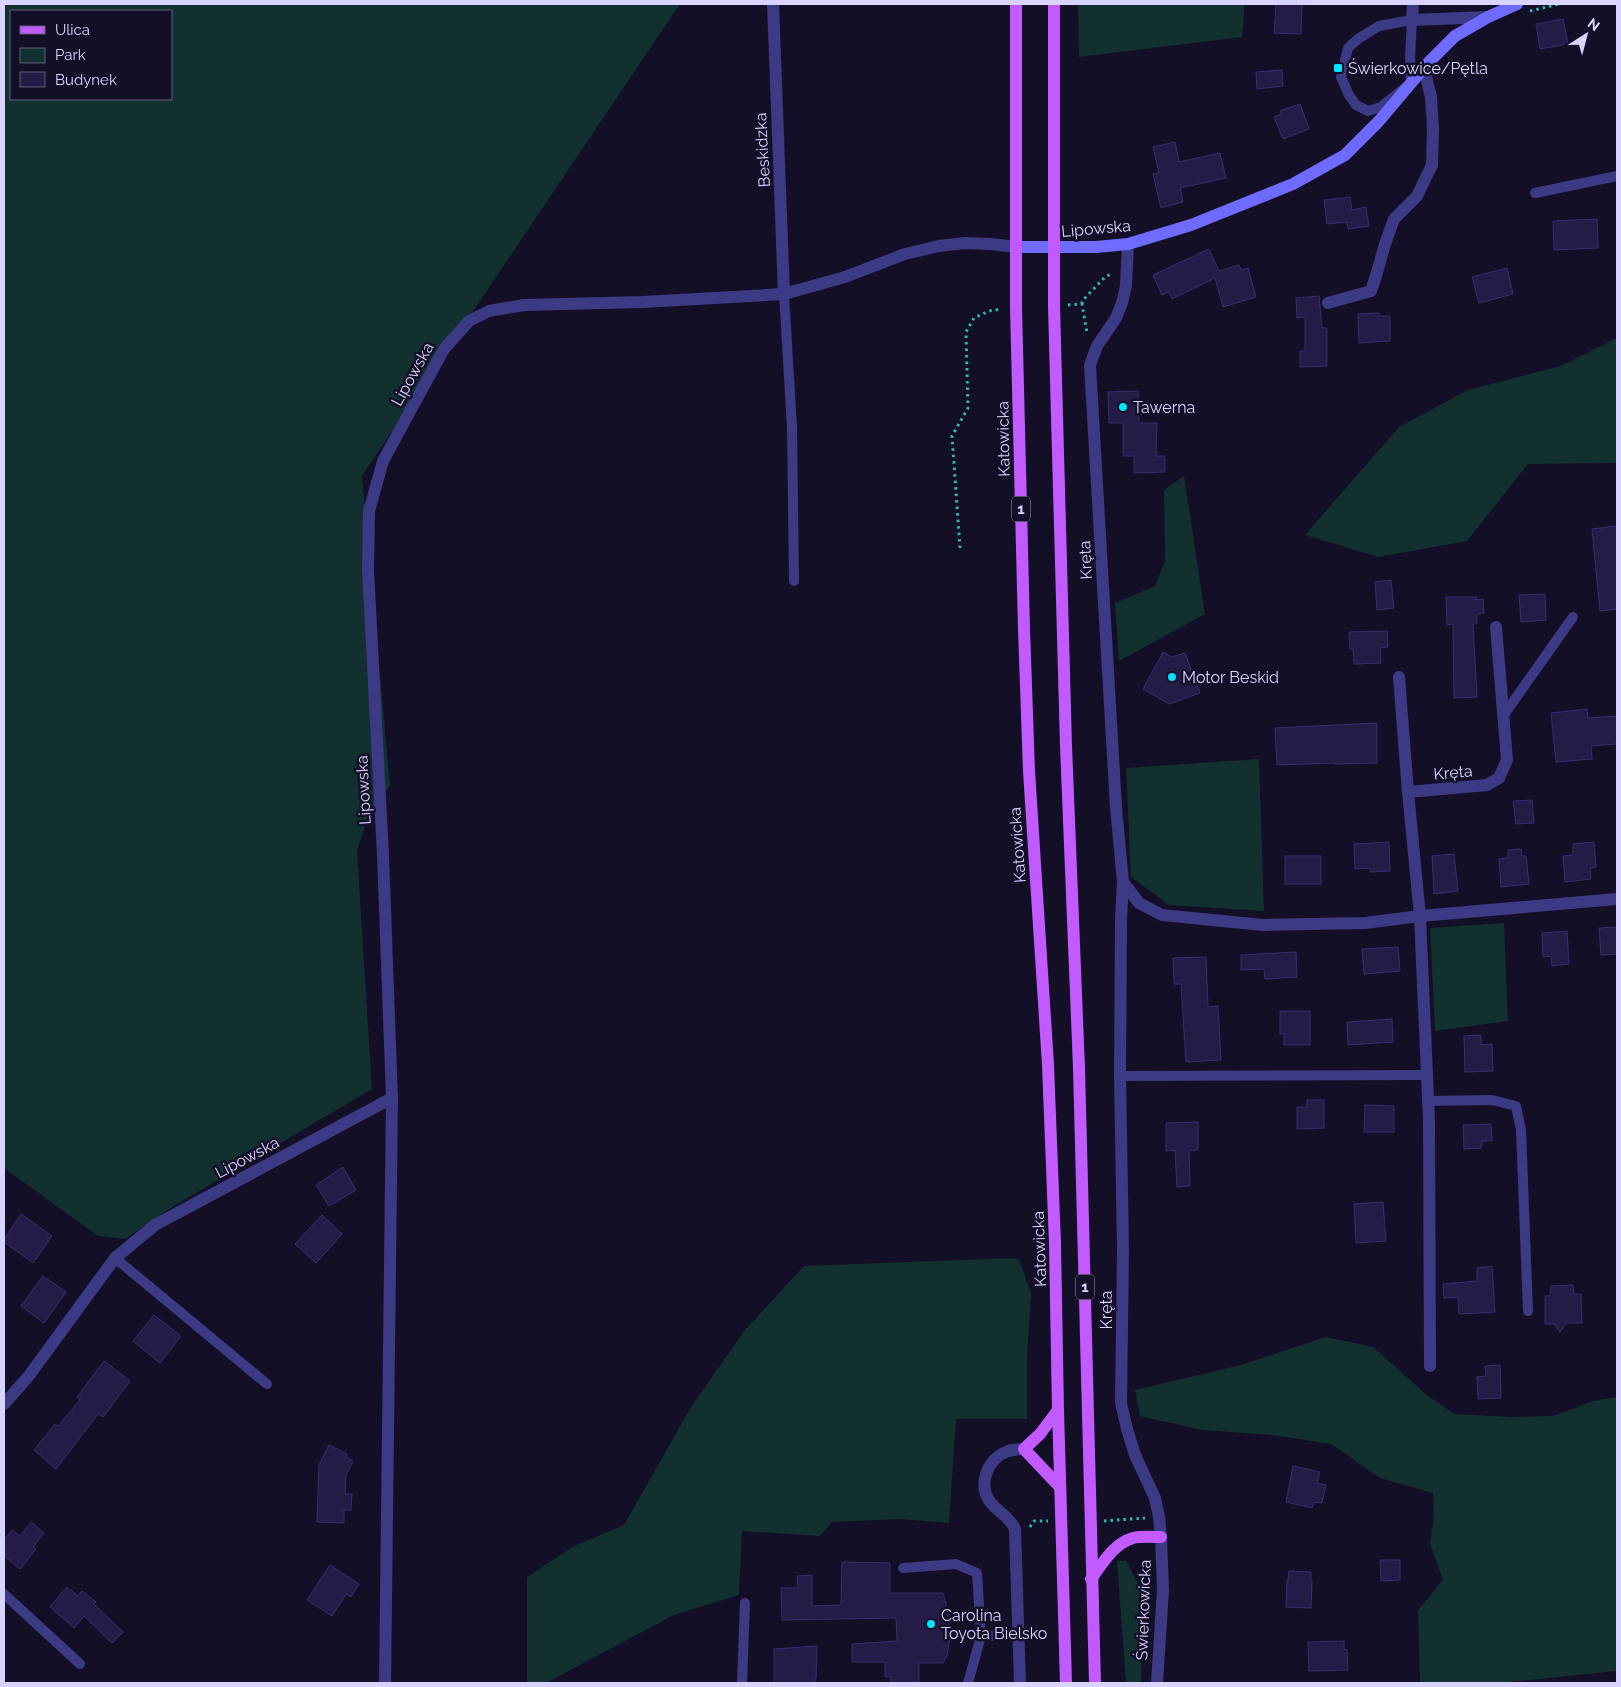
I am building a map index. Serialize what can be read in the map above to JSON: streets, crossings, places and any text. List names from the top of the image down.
{
  "streets": {
    "main road": ["Katowicka", "1"],
    "street": [
      "Beskidzka",
      "Lipowska",
      "Kręta",
      "Świerkowicka"
    ]
  },
  "crossings": [
    ["Beskidzka", "Lipowska"],
    ["Lipowska", "Katowicka"],
    ["Lipowska", "1"],
    ["Lipowska", "Kręta"],
    ["Kręta", "Świerkowicka"]
  ],
  "places": {
    "transit": ["Świerkowice/Pętla"],
    "other": ["Tawerna", "Motor Beskid", "Carolina Toyota Bielsko"]
  },
  "legend": ["Ulica", "Park", "Budynek"],
  "north": "top right"
}
